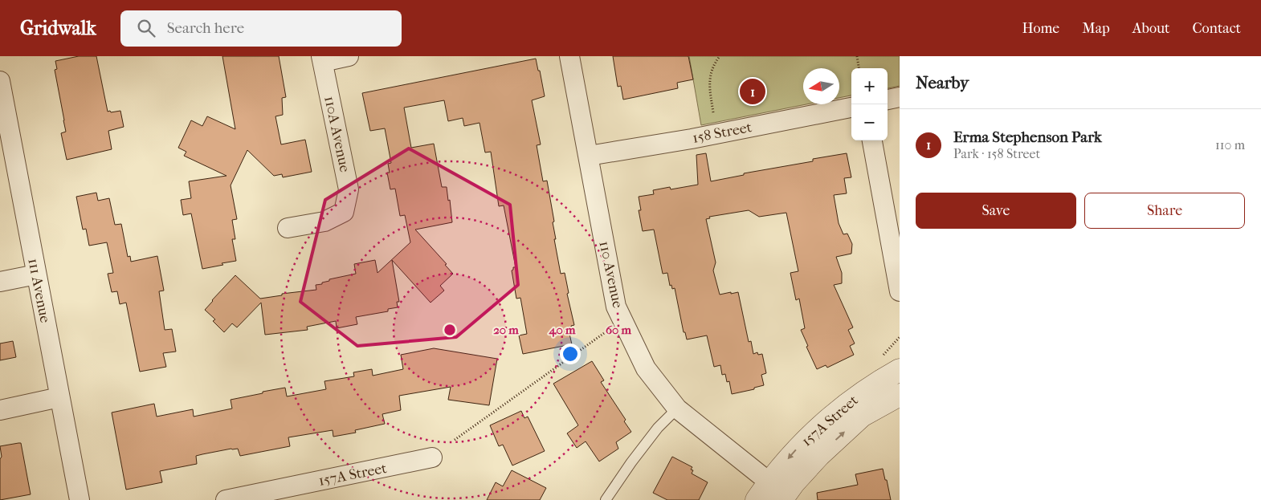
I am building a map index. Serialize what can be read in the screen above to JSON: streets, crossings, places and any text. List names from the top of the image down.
{
  "streets": {
    "street": [
      "158 Street",
      "110A Avenue",
      "110 Avenue",
      "111 Avenue",
      "157A Street"
    ]
  },
  "crossings": [
    ["158 Street", "110 Avenue"],
    ["110 Avenue", "157A Street"]
  ],
  "north": "left",
  "page": {
    "header": "Gridwalk",
    "search": "Search here",
    "nav": [
      "Home",
      "Map",
      "About",
      "Contact"
    ],
    "heading": "Nearby",
    "map_buttons": ["+", "−"],
    "pins": "1",
    "list": [
      {
        "mark": "1",
        "name": "Erma Stephenson Park",
        "note": "Park · 158 Street",
        "value": "110 m"
      }
    ],
    "buttons": ["Save", "Share"]
  },
  "rings": ["20 m", "40 m", "60 m"]
}
